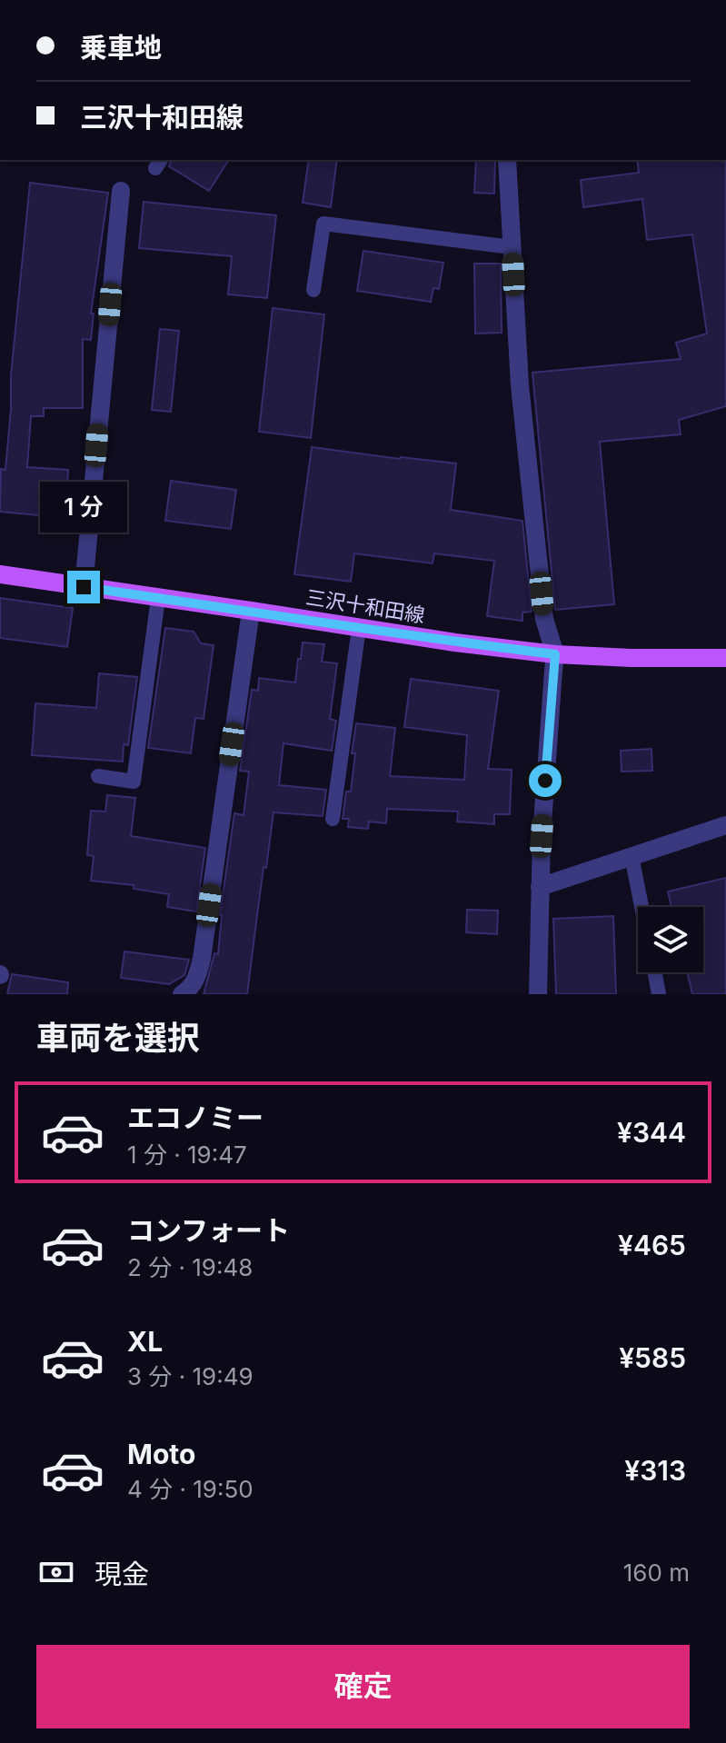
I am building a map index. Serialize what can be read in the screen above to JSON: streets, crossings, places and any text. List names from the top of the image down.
{
  "streets": {
    "main road": ["三沢十和田線"]
  },
  "page": {
    "banner": ["乗車地", "三沢十和田線"],
    "bubble": "1 分",
    "heading": "車両を選択",
    "list": [
      {
        "name": "エコノミー",
        "note": "1 分 · 19:47",
        "value": "¥344"
      },
      {
        "name": "コンフォート",
        "note": "2 分 · 19:48",
        "value": "¥465"
      },
      {
        "name": "XL",
        "note": "3 分 · 19:49",
        "value": "¥585"
      },
      {
        "name": "Moto",
        "note": "4 分 · 19:50",
        "value": "¥313"
      }
    ],
    "pay": ["現金", "160 m"],
    "buttons": "確定"
  }
}
